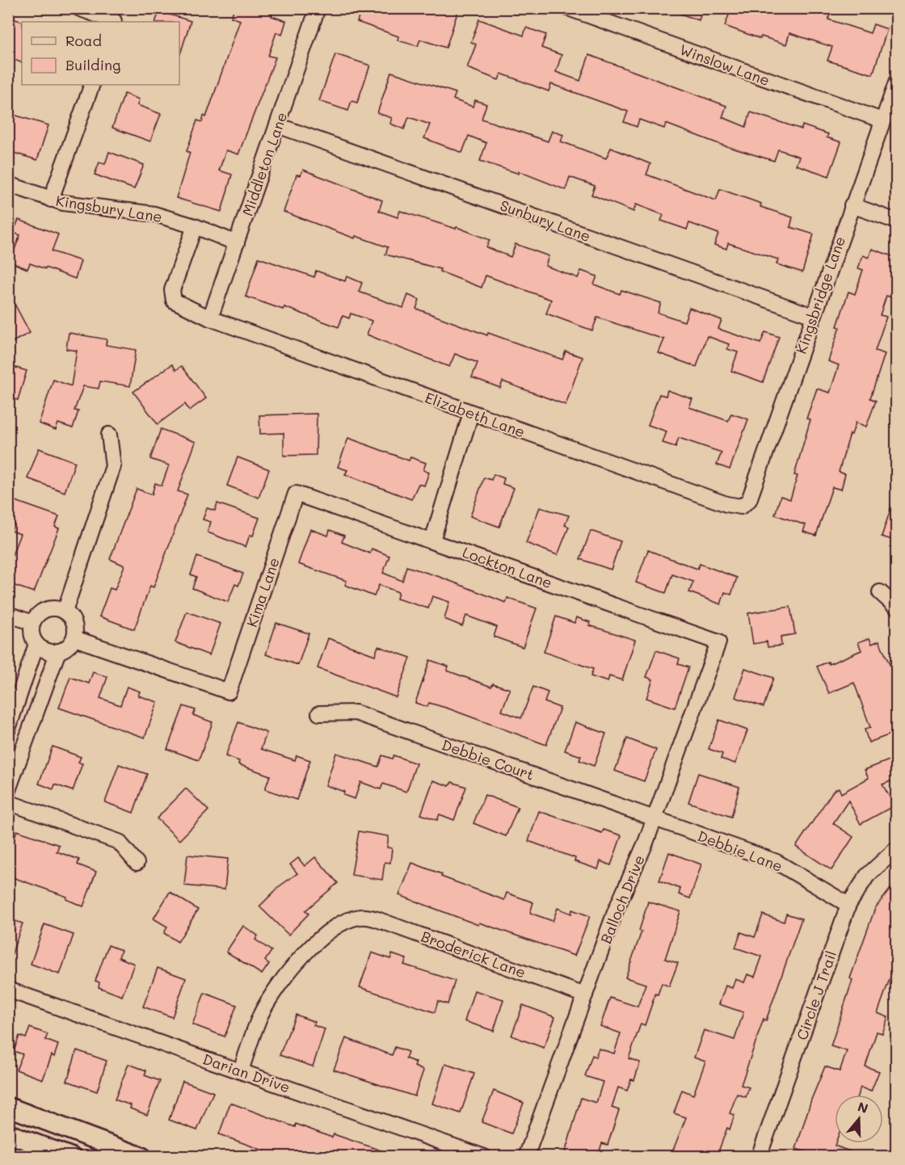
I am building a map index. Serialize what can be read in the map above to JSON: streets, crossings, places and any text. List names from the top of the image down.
{
  "streets": {
    "street": [
      "Winslow Lane",
      "Middleton Lane",
      "Kingsbury Lane",
      "Sunbury Lane",
      "Kingsbridge Lane",
      "Elizabeth Lane",
      "Lockton Lane",
      "Kima Lane",
      "Debbie Court",
      "Debbie Lane",
      "Balloch Drive",
      "Broderick Lane",
      "Circle J Trail",
      "Darian Drive"
    ]
  },
  "crossings": [
    ["Winslow Lane", "Kingsbridge Lane"],
    ["Middleton Lane", "Kingsbury Lane"],
    ["Middleton Lane", "Sunbury Lane"],
    ["Middleton Lane", "Elizabeth Lane"],
    ["Kingsbury Lane", "Elizabeth Lane"],
    ["Sunbury Lane", "Kingsbridge Lane"],
    ["Kingsbridge Lane", "Elizabeth Lane"],
    ["Lockton Lane", "Kima Lane"],
    ["Lockton Lane", "Balloch Drive"],
    ["Debbie Court", "Debbie Lane"],
    ["Debbie Court", "Balloch Drive"],
    ["Debbie Lane", "Balloch Drive"],
    ["Debbie Lane", "Circle J Trail"],
    ["Balloch Drive", "Broderick Lane"],
    ["Broderick Lane", "Darian Drive"]
  ],
  "legend": ["Road", "Building"],
  "north": "top"
}
